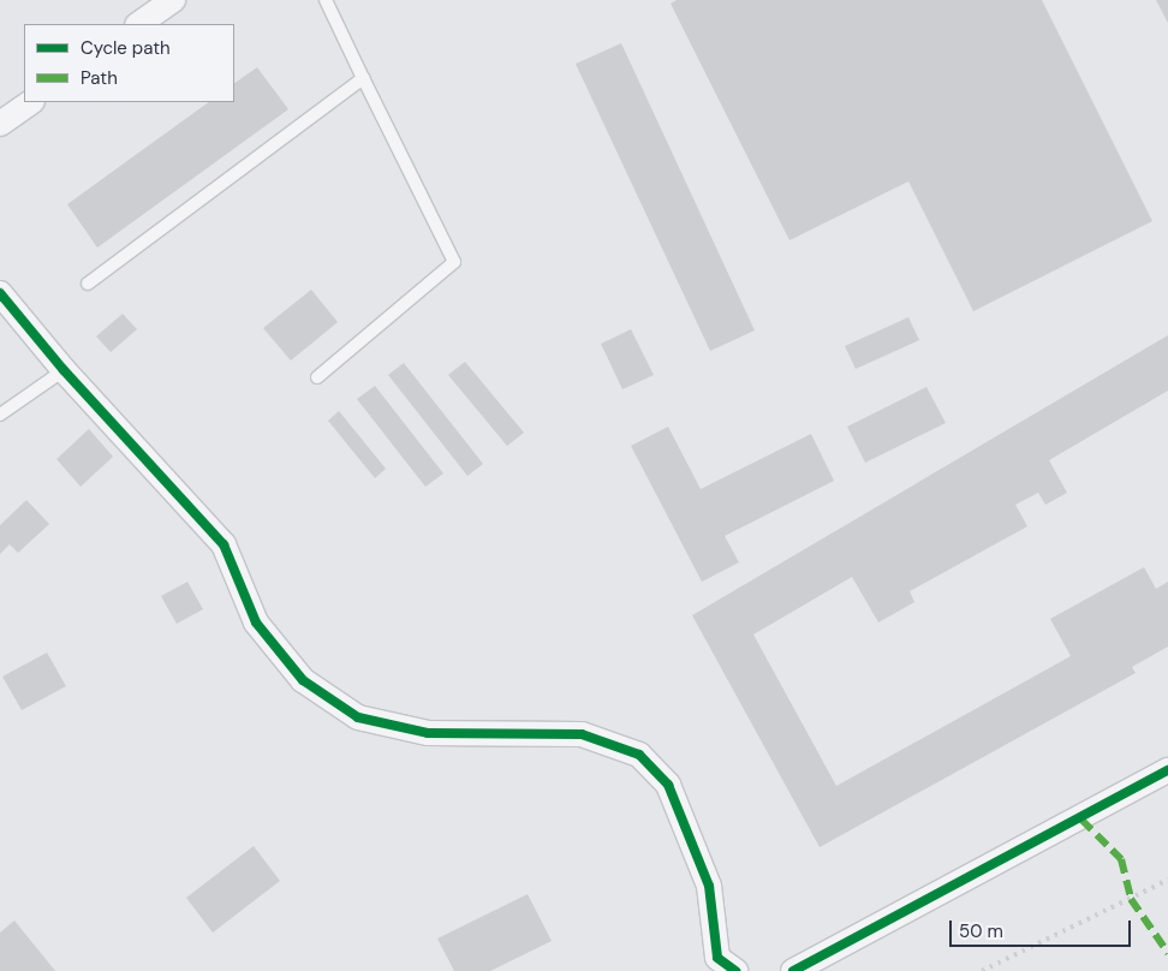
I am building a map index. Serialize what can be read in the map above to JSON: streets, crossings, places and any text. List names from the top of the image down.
{
  "legend": ["Cycle path", "Path"],
  "scale_bar": "50 m"
}
